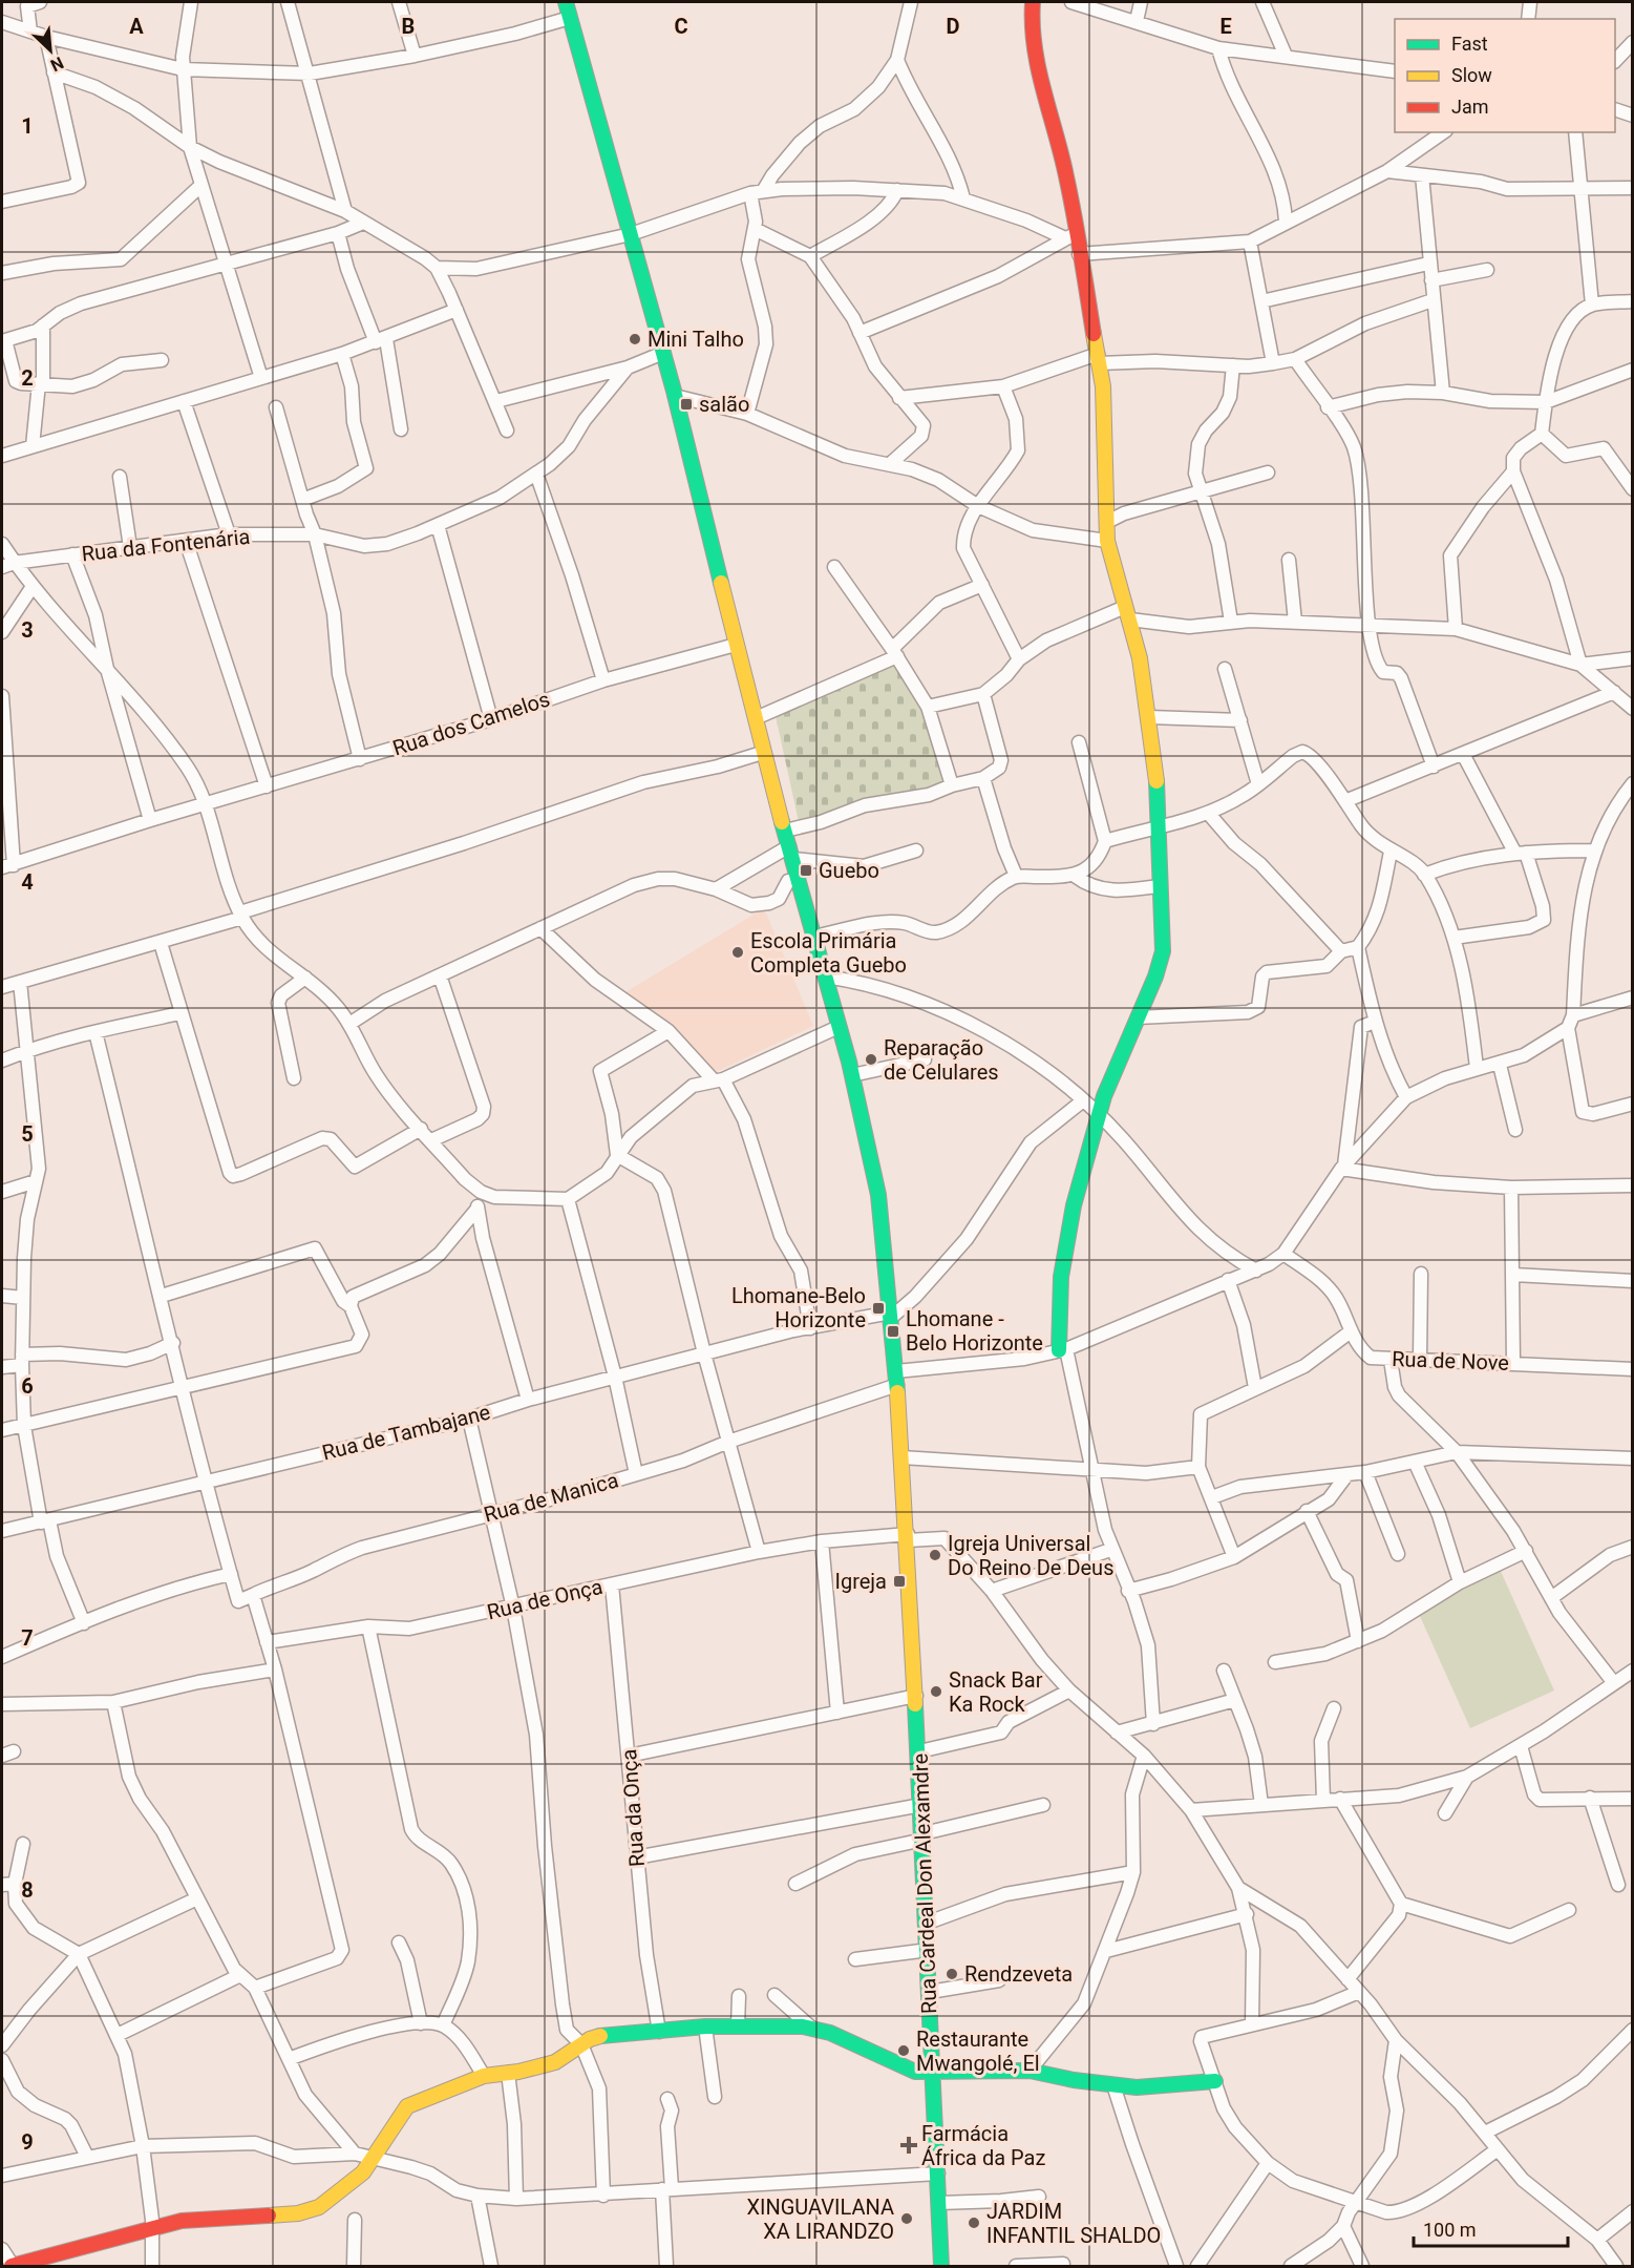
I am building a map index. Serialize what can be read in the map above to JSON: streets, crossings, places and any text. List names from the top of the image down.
{
  "streets": {
    "street": [
      "Rua da Fontenária",
      "Rua dos Camelos",
      "Rua de Nove",
      "Rua de Tambajane",
      "Rua de Manica",
      "Rua de Onça",
      "Rua da Onça",
      "Rua Cardeal Don Alexamdre"
    ]
  },
  "crossings": [
    ["Rua de Nove", "Rua de Manica"],
    ["Rua de Tambajane", "Rua Cardeal Don Alexamdre"],
    ["Rua de Manica", "Rua Cardeal Don Alexamdre"],
    ["Rua de Onça", "Rua da Onça"],
    ["Rua de Onça", "Rua Cardeal Don Alexamdre"]
  ],
  "places": {
    "other": [
      "Mini Talho",
      "Escola Primária Completa Guebo",
      "Reparação de Celulares",
      "Igreja Universal Do Reino De Deus",
      "Snack Bar Ka Rock",
      "Rendzeveta",
      "Restaurante Mwangolé, El",
      "XINGUAVILANA XA LIRANDZO",
      "JARDIM INFANTIL SHALDO"
    ],
    "transit": [
      "salão",
      "Guebo",
      "Lhomane-Belo Horizonte",
      "Lhomane - Belo Horizonte",
      "Igreja"
    ],
    "health": ["Farmácia África da Paz"]
  },
  "legend": ["Fast", "Slow", "Jam"],
  "scale_bar": "100 m",
  "north": "bottom right",
  "grid": {
    "columns": [
      "A",
      "B",
      "C",
      "D",
      "E"
    ],
    "rows": [
      "1",
      "2",
      "3",
      "4",
      "5",
      "6",
      "7",
      "8",
      "9"
    ]
  }
}
